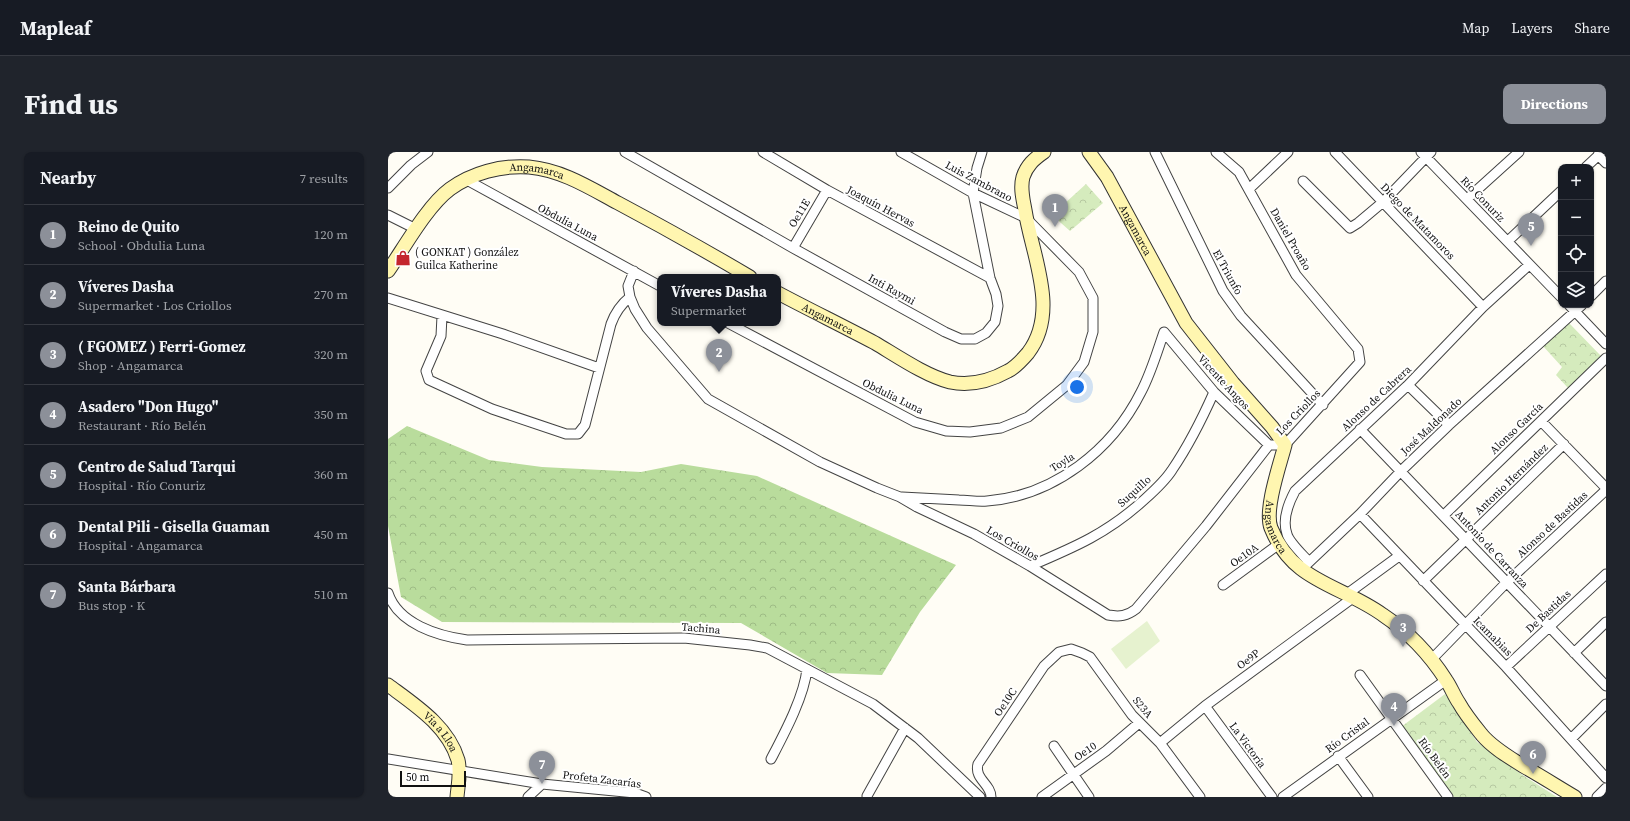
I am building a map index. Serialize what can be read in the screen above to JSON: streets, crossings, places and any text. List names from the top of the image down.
{
  "streets": {
    "street": [
      "Angamarca",
      "Luis Zambrano",
      "Río Conuriz",
      "Joaquín Hervas",
      "Oe11E",
      "Diego de Matamoros",
      "Obdulia Luna",
      "Daniel Proaño",
      "El Triunfo",
      "Inti Raymi",
      "Vicente Angos",
      "Alonso de Cabrera",
      "Los Criollos",
      "José Maldonado",
      "Alonso García",
      "Toyla",
      "Antonio Hernández",
      "Suquillo",
      "Alonso de Bastidas",
      "Antonio de Carranza",
      "Oe10A",
      "De Bastidas",
      "Tachina",
      "Icamabias",
      "Oe9P",
      "Oe10C",
      "S23A",
      "Via a Lloa",
      "Río Cristal",
      "La Victoria",
      "Oe10",
      "Río Belén",
      "Profeta Zacarías"
    ]
  },
  "crossings": [
    ["Angamarca", "Luis Zambrano"],
    ["Angamarca", "Obdulia Luna"],
    ["Angamarca", "Alonso de Cabrera"],
    ["Angamarca", "Los Criollos"],
    ["Angamarca", "José Maldonado"],
    ["Angamarca", "Alonso de Bastidas"],
    ["Angamarca", "Oe10A"],
    ["Angamarca", "Oe9P"],
    ["Angamarca", "Río Cristal"],
    ["Luis Zambrano", "Obdulia Luna"],
    ["Luis Zambrano", "Inti Raymi"],
    ["Río Conuriz", "Alonso de Cabrera"],
    ["Joaquín Hervas", "Oe11E"],
    ["Joaquín Hervas", "Inti Raymi"],
    ["Oe11E", "Inti Raymi"],
    ["Diego de Matamoros", "Alonso de Cabrera"],
    ["Obdulia Luna", "Los Criollos"],
    ["Daniel Proaño", "Los Criollos"],
    ["El Triunfo", "Los Criollos"],
    ["Vicente Angos", "Los Criollos"],
    ["Vicente Angos", "Toyla"],
    ["Vicente Angos", "Suquillo"],
    ["Alonso de Cabrera", "José Maldonado"],
    ["Alonso de Cabrera", "Antonio de Carranza"],
    ["Los Criollos", "Toyla"],
    ["Los Criollos", "Suquillo"],
    ["José Maldonado", "Antonio de Carranza"],
    ["José Maldonado", "Icamabias"],
    ["Alonso García", "Antonio de Carranza"],
    ["Antonio Hernández", "Antonio de Carranza"],
    ["Antonio Hernández", "Icamabias"],
    ["Alonso de Bastidas", "Antonio de Carranza"],
    ["Alonso de Bastidas", "Icamabias"],
    ["Antonio de Carranza", "De Bastidas"],
    ["De Bastidas", "Icamabias"],
    ["Icamabias", "Oe9P"],
    ["Oe9P", "S23A"],
    ["Oe9P", "La Victoria"],
    ["Oe10C", "S23A"],
    ["S23A", "Oe10"],
    ["Via a Lloa", "Profeta Zacarías"],
    ["Río Cristal", "Río Belén"]
  ],
  "places": {
    "shop": ["( GONKAT ) González Guilca Katherine"]
  },
  "scale_bar": "50 m",
  "page": {
    "header": "Mapleaf",
    "nav": ["Map", "Layers", "Share"],
    "buttons": "Directions",
    "title": "Find us",
    "heading": ["Nearby", "7 results"],
    "map_buttons": ["+", "−"],
    "pins": [
      "1",
      "5",
      "2",
      "3",
      "4",
      "6",
      "7"
    ],
    "list": [
      {
        "mark": "1",
        "name": "Reino de Quito",
        "note": "School · Obdulia Luna",
        "value": "120 m"
      },
      {
        "mark": "2",
        "name": "Víveres Dasha",
        "note": "Supermarket · Los Criollos",
        "value": "270 m"
      },
      {
        "mark": "3",
        "name": "( FGOMEZ ) Ferri-Gomez",
        "note": "Shop · Angamarca",
        "value": "320 m"
      },
      {
        "mark": "4",
        "name": "Asadero \"Don Hugo\"",
        "note": "Restaurant · Río Belén",
        "value": "350 m"
      },
      {
        "mark": "5",
        "name": "Centro de Salud Tarqui",
        "note": "Hospital · Río Conuriz",
        "value": "360 m"
      },
      {
        "mark": "6",
        "name": "Dental Pili - Gisella Guaman",
        "note": "Hospital · Angamarca",
        "value": "450 m"
      },
      {
        "mark": "7",
        "name": "Santa Bárbara",
        "note": "Bus stop · K",
        "value": "510 m"
      }
    ],
    "popup": ["Víveres Dasha", "Supermarket"],
    "scale": "50 m"
  }
}
